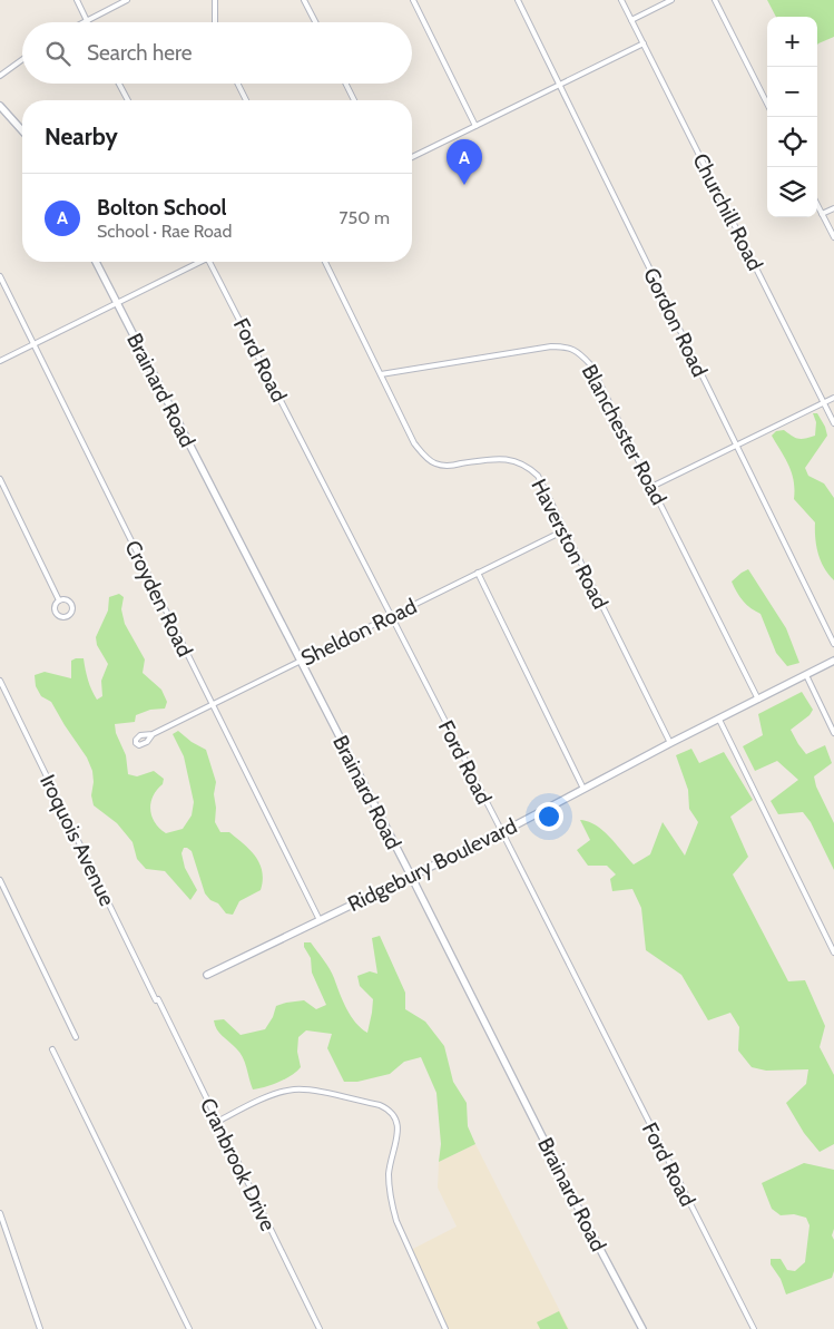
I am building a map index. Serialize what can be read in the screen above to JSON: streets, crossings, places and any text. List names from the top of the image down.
{
  "streets": {
    "street": [
      "Churchill Road",
      "Gordon Road",
      "Ford Road",
      "Brainard Road",
      "Blanchester Road",
      "Haverston Road",
      "Croyden Road",
      "Sheldon Road",
      "Iroquois Avenue",
      "Ridgebury Boulevard",
      "Cranbrook Drive"
    ]
  },
  "crossings": [
    ["Ford Road", "Sheldon Road"],
    ["Ford Road", "Ridgebury Boulevard"],
    ["Brainard Road", "Sheldon Road"],
    ["Brainard Road", "Ridgebury Boulevard"],
    ["Blanchester Road", "Haverston Road"],
    ["Blanchester Road", "Ridgebury Boulevard"],
    ["Haverston Road", "Sheldon Road"],
    ["Haverston Road", "Ridgebury Boulevard"],
    ["Croyden Road", "Sheldon Road"],
    ["Croyden Road", "Ridgebury Boulevard"],
    ["Iroquois Avenue", "Cranbrook Drive"]
  ],
  "page": {
    "map_buttons": ["+", "−"],
    "search": "Search here",
    "heading": "Nearby",
    "pins": "A",
    "list": [
      {
        "mark": "A",
        "name": "Bolton School",
        "note": "School · Rae Road",
        "value": "750 m"
      }
    ]
  }
}
